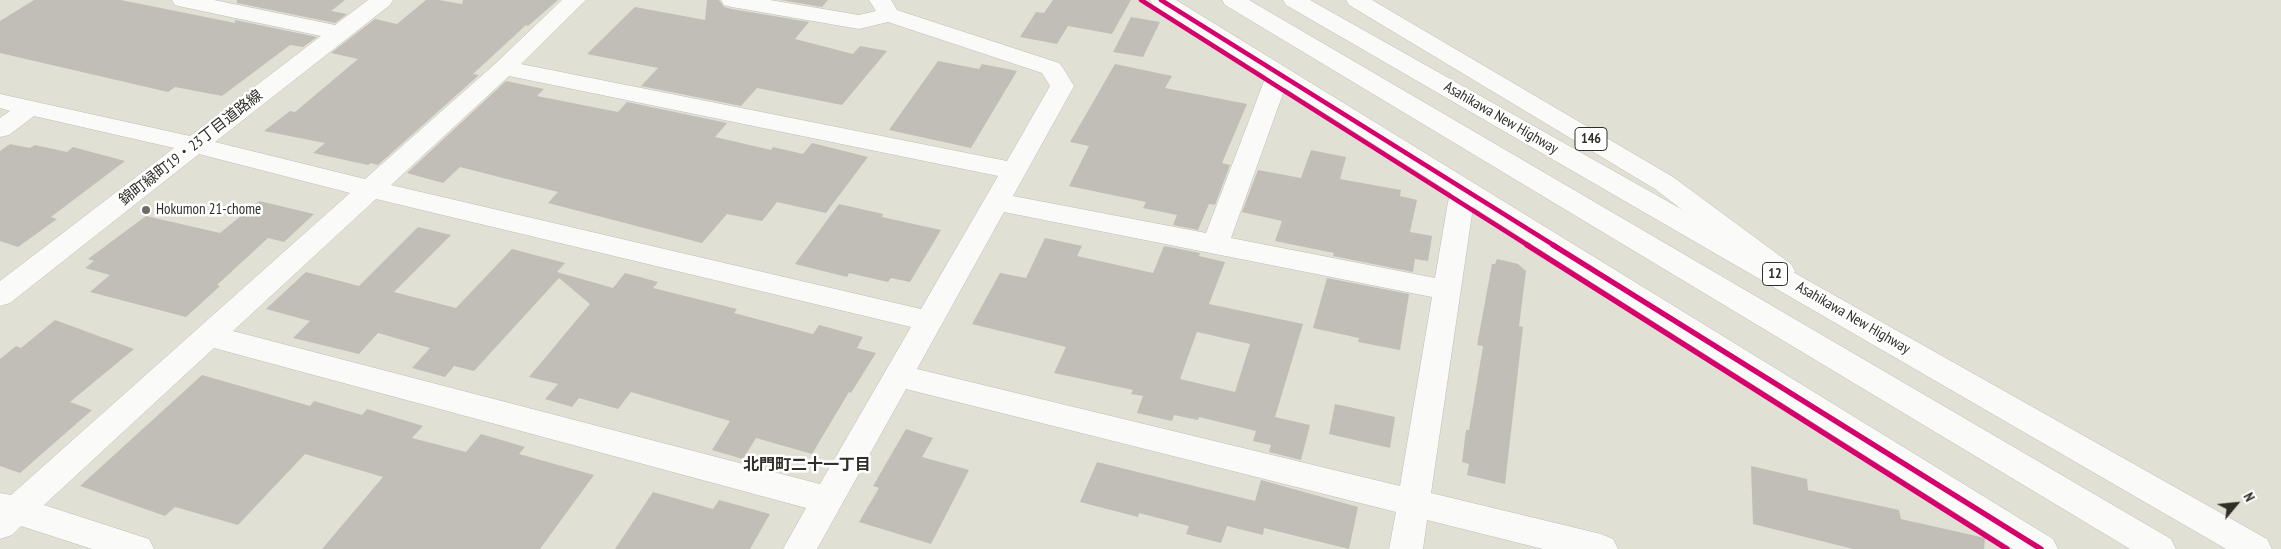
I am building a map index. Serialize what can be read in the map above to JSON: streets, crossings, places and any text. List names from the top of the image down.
{
  "streets": {
    "main road": [
      "Asahikawa New Highway",
      "146",
      "錦町緑町19・23丁目道路線",
      "12"
    ]
  },
  "crossings": [
    ["Asahikawa New Highway", "146"]
  ],
  "districts": ["北門町二十一丁目"],
  "places": ["Hokumon 21-chome"],
  "north": "top right"
}
